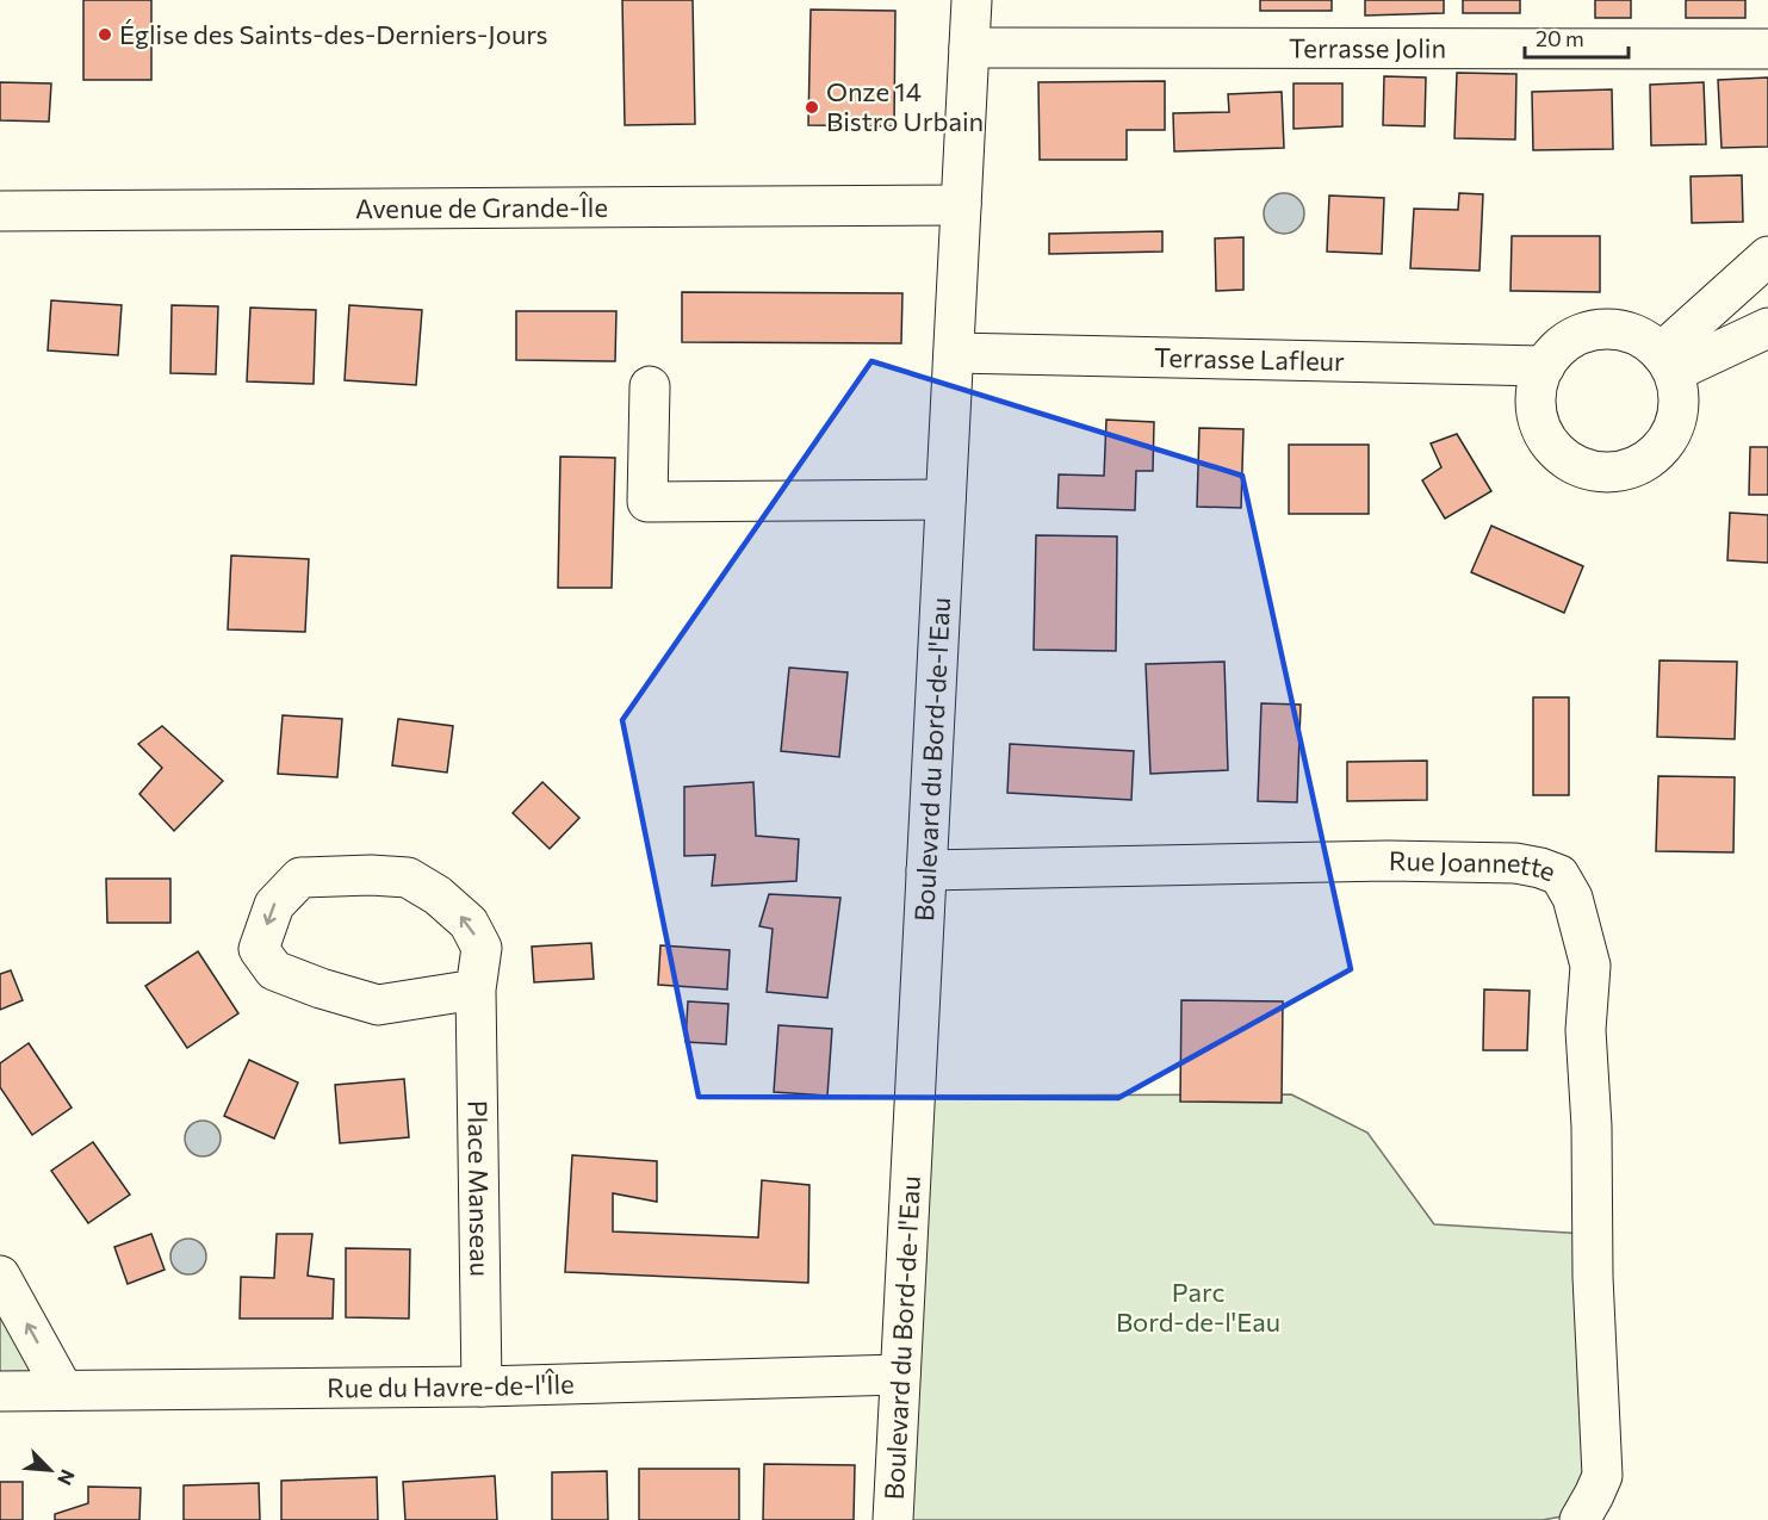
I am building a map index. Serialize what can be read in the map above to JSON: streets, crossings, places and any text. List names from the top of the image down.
{
  "streets": {
    "street": [
      "Terrasse Jolin",
      "Avenue de Grande-Île",
      "Terrasse Lafleur",
      "Boulevard du Bord-de-l'Eau",
      "Rue Joannette",
      "Place Manseau",
      "Rue du Havre-de-l'Île"
    ]
  },
  "crossings": [
    ["Terrasse Jolin", "Boulevard du Bord-de-l'Eau"],
    ["Avenue de Grande-Île", "Boulevard du Bord-de-l'Eau"],
    ["Terrasse Lafleur", "Boulevard du Bord-de-l'Eau"],
    ["Boulevard du Bord-de-l'Eau", "Rue Joannette"],
    ["Boulevard du Bord-de-l'Eau", "Rue du Havre-de-l'Île"],
    ["Place Manseau", "Rue du Havre-de-l'Île"]
  ],
  "parks": ["Parc Bord-de-l'Eau"],
  "places": ["Église des Saints-des-Derniers-Jours", "Onze 14 Bistro Urbain"],
  "scale_bar": "20 m",
  "north": "bottom right"
}
